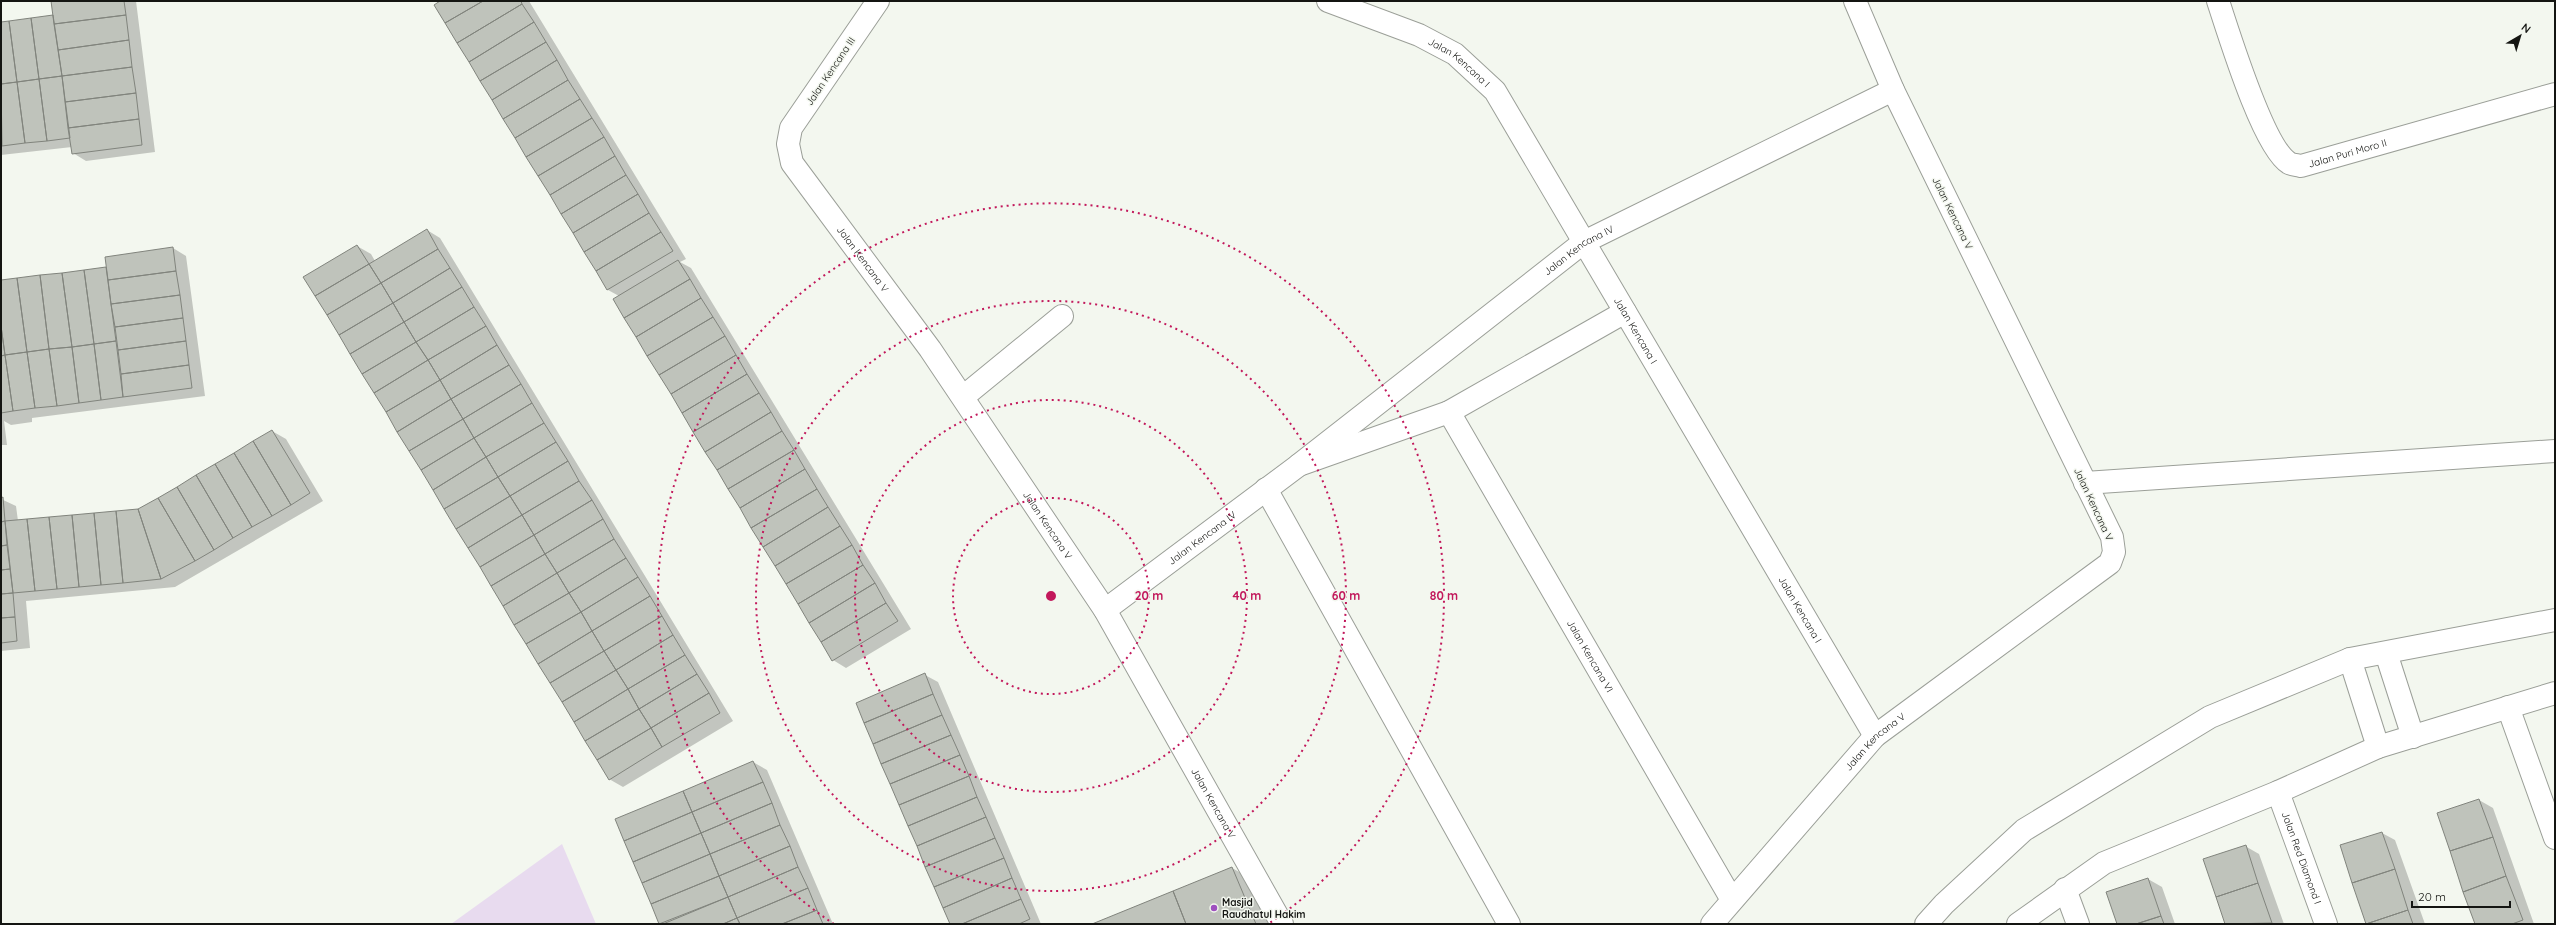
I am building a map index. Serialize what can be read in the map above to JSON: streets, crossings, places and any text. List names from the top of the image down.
{
  "streets": {
    "street": [
      "Jalan Kencana I",
      "Jalan Kencana III",
      "Jalan Puri Moro II",
      "Jalan Kencana V",
      "Jalan Kencana IV",
      "Jalan Kencana VI",
      "Jalan Red Diamond I"
    ]
  },
  "crossings": [
    ["Jalan Kencana I", "Jalan Kencana V"],
    ["Jalan Kencana I", "Jalan Kencana IV"],
    ["Jalan Kencana III", "Jalan Kencana V"],
    ["Jalan Kencana V", "Jalan Kencana IV"],
    ["Jalan Kencana V", "Jalan Kencana VI"],
    ["Jalan Kencana IV", "Jalan Kencana VI"]
  ],
  "places": ["Masjid Raudhatul Hakim"],
  "scale_bar": "20 m",
  "north": "top right",
  "rings": [
    "20 m",
    "40 m",
    "60 m",
    "80 m"
  ]
}
